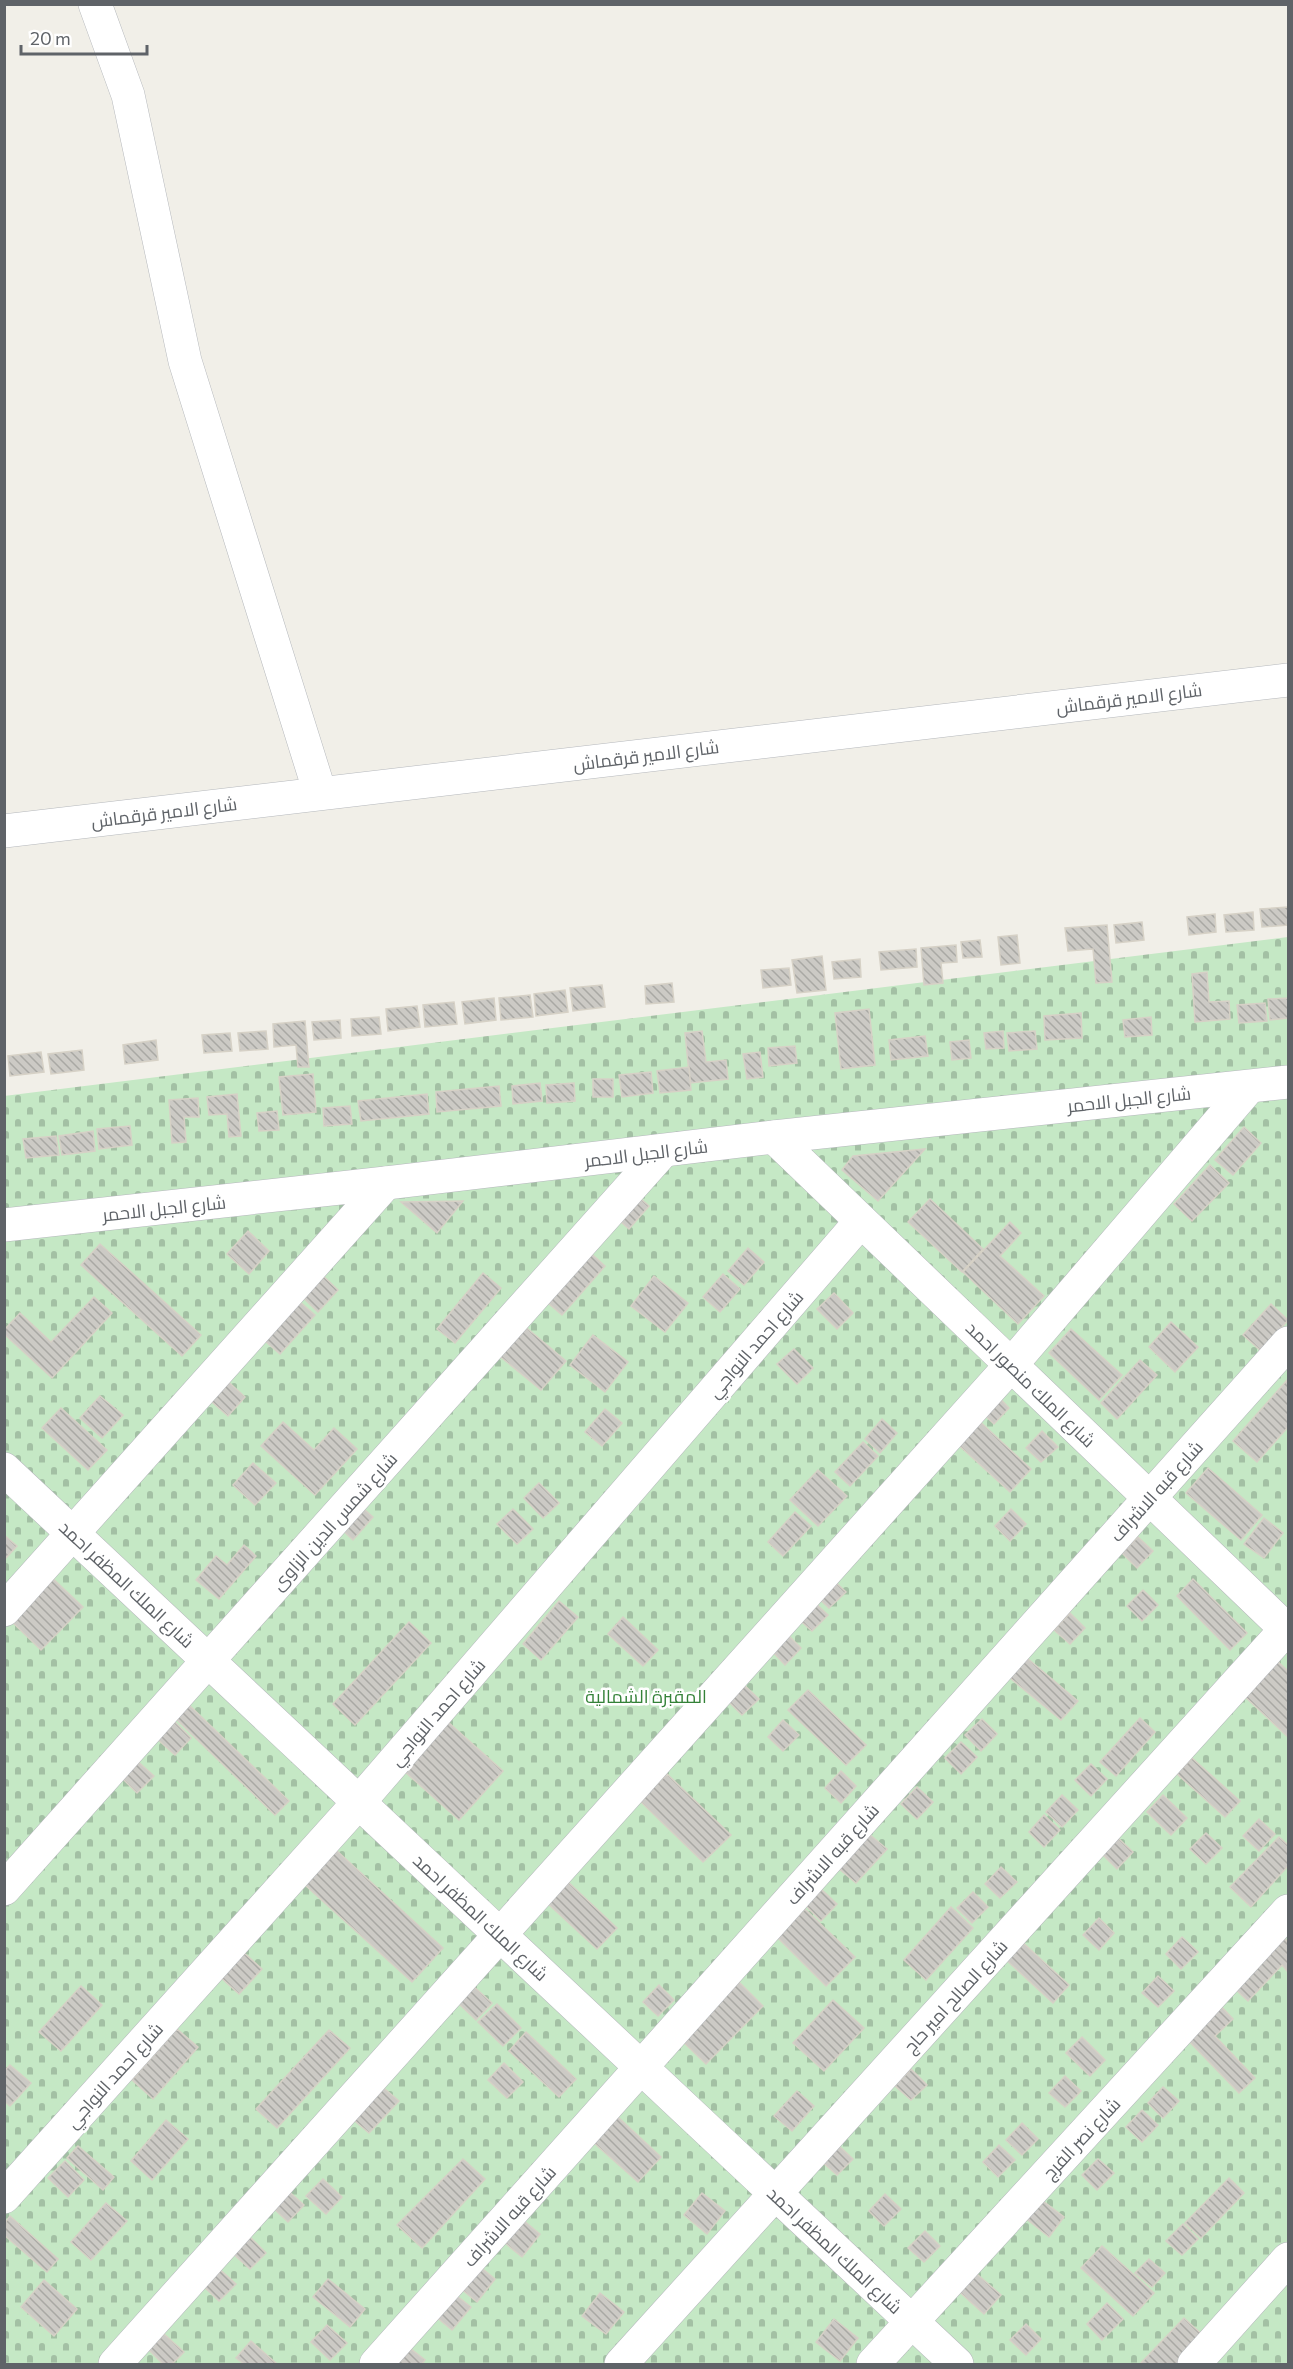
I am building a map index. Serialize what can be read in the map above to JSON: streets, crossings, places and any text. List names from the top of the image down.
{
  "streets": {
    "street": [
      "شارع الامير قرقماش",
      "شارع الجبل الاحمر",
      "شارع احمد النواجي",
      "شارع الملك منصور احمد",
      "شارع قبه الاشراف",
      "شارع شمس الدين الزاوى",
      "شارع الملك المظفر احمد",
      "شارع الصالح امير حاج",
      "شارع نصر الفرج"
    ]
  },
  "crossings": [
    ["شارع الجبل الاحمر", "شارع الملك منصور احمد"],
    ["شارع الجبل الاحمر", "شارع شمس الدين الزاوى"],
    ["شارع احمد النواجي", "شارع الملك منصور احمد"],
    ["شارع احمد النواجي", "شارع الملك المظفر احمد"],
    ["شارع الملك منصور احمد", "شارع قبه الاشراف"],
    ["شارع الملك منصور احمد", "شارع الصالح امير حاج"],
    ["شارع قبه الاشراف", "شارع الملك المظفر احمد"],
    ["شارع شمس الدين الزاوى", "شارع الملك المظفر احمد"],
    ["شارع الملك المظفر احمد", "شارع الصالح امير حاج"],
    ["شارع الملك المظفر احمد", "شارع نصر الفرج"]
  ],
  "parks": ["المقبرة الشمالية"],
  "scale_bar": "20 m"
}
